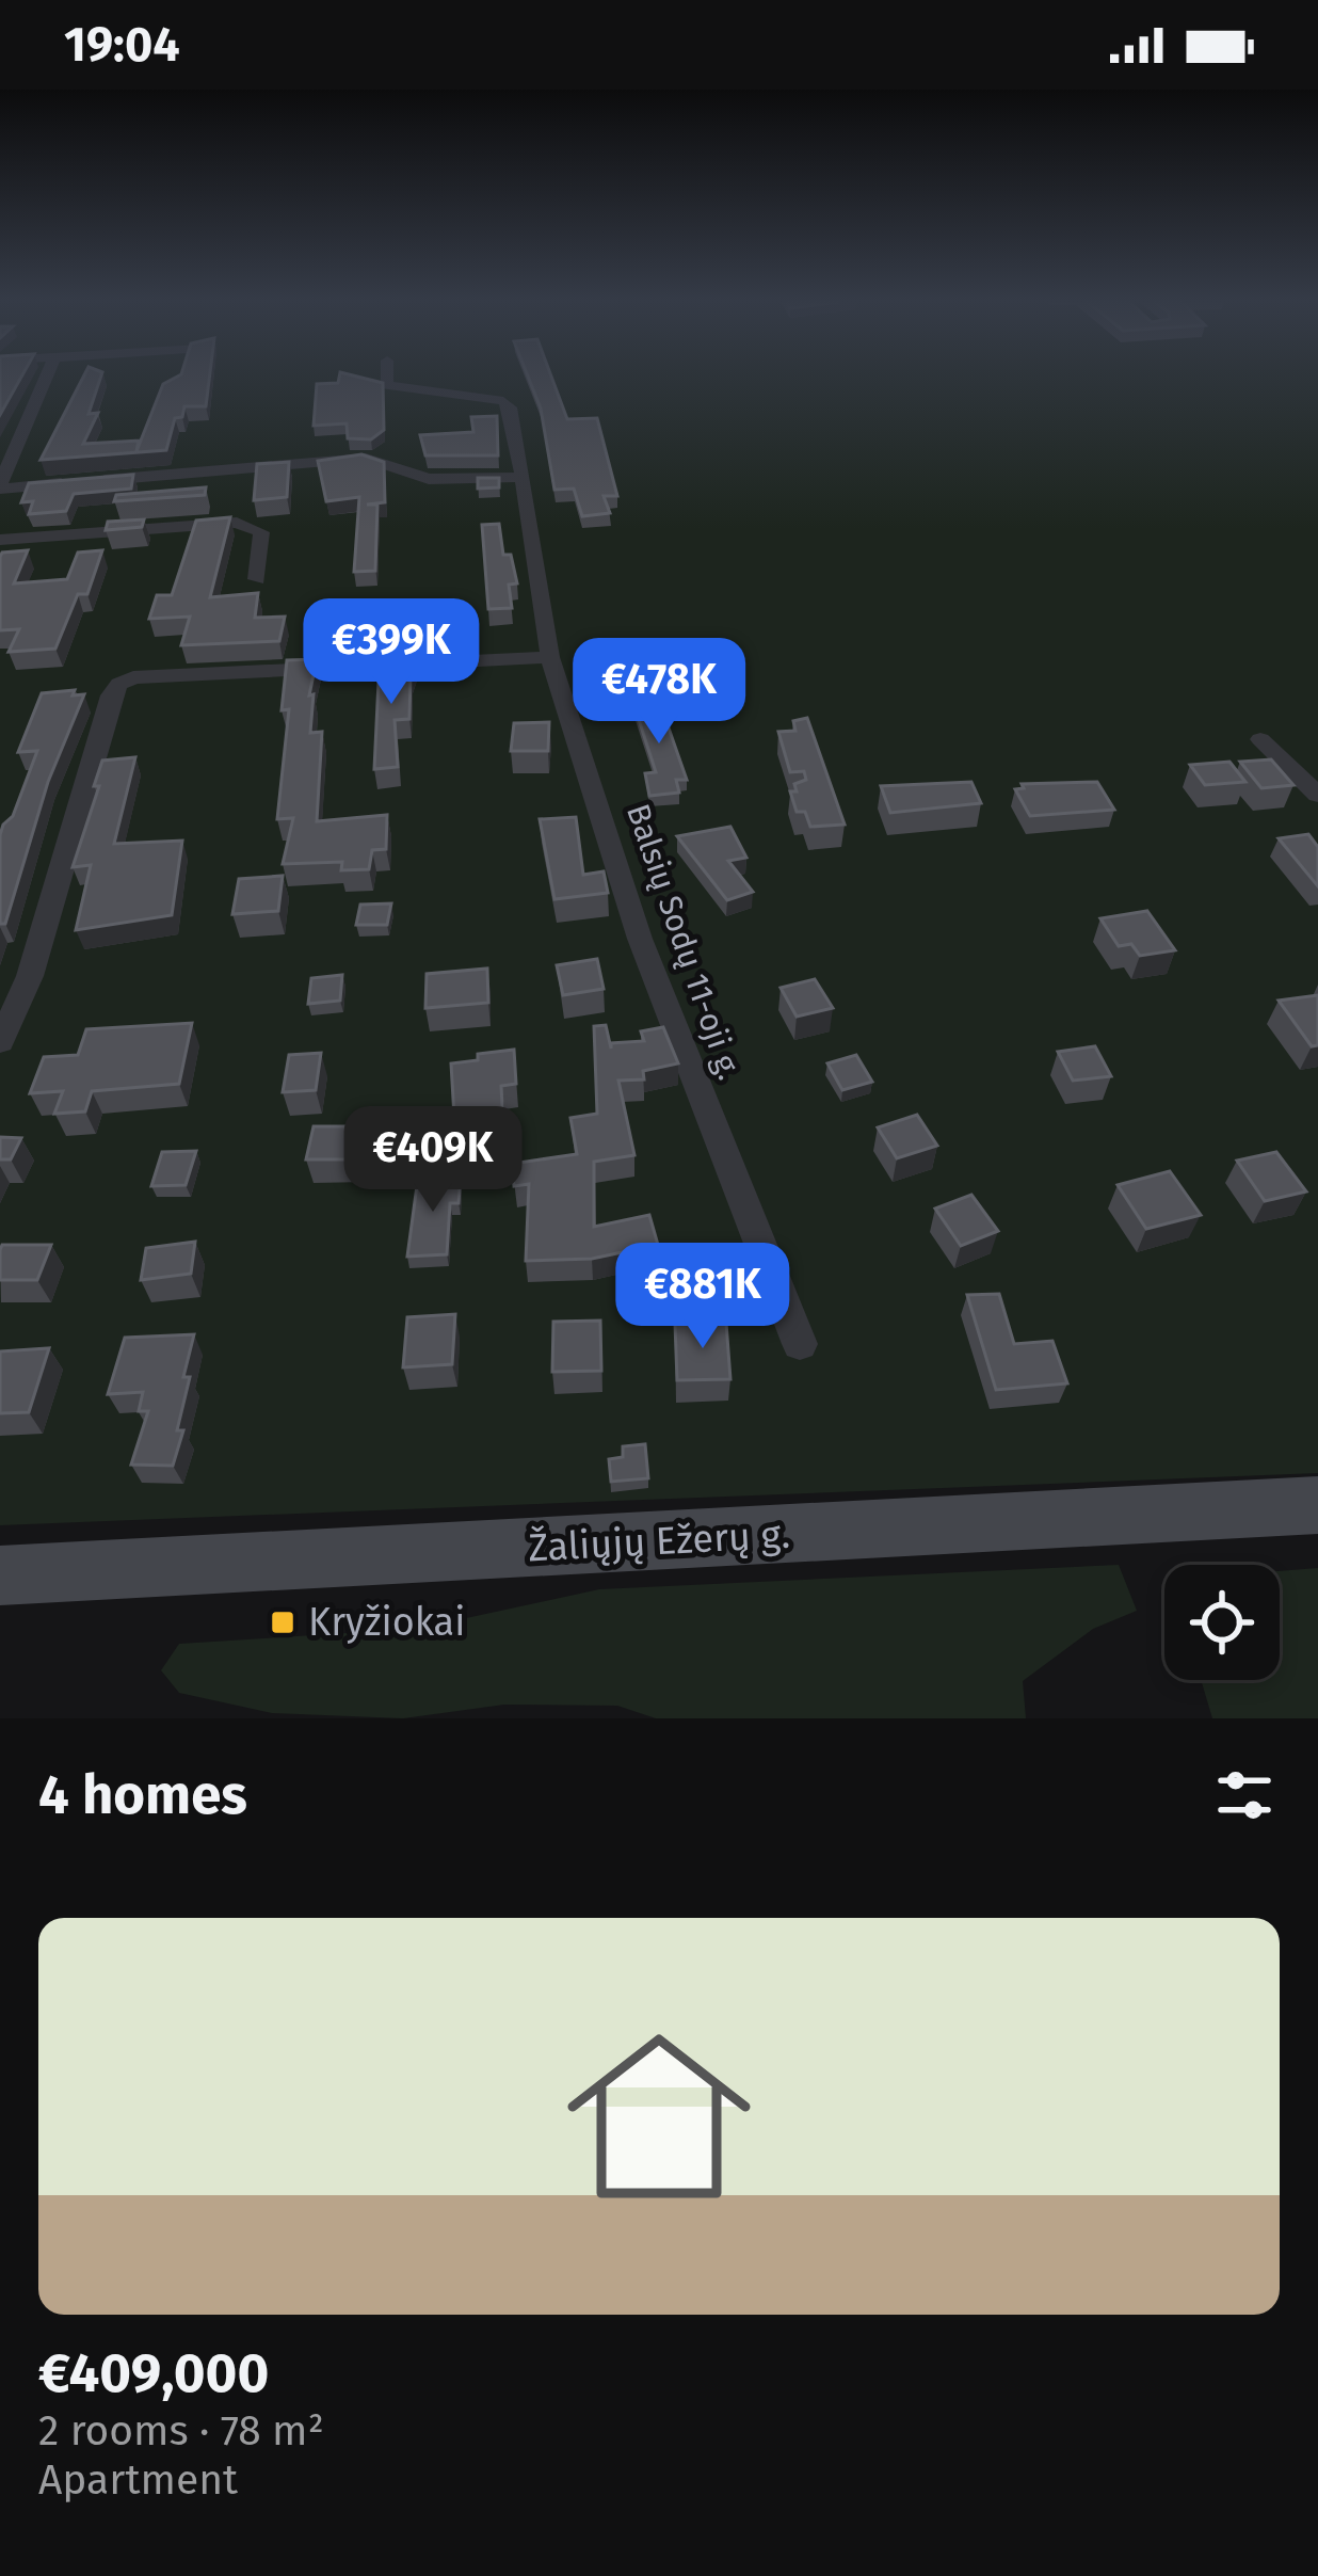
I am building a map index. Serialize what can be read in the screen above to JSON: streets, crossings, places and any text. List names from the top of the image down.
{
  "streets": {
    "main road": ["Žaliųjų Ežerų g."],
    "street": ["Balsių Sodų 11-oji g."]
  },
  "places": {
    "transit": ["Kryžiokai"]
  },
  "page": {
    "status": "19:04",
    "price": [
      "€399K",
      "€478K",
      "€409K",
      "€881K"
    ],
    "heading": "4 homes",
    "list": [
      {
        "name": "€409,000",
        "note": "2 rooms · 78 m² · Apartment"
      }
    ]
  }
}
